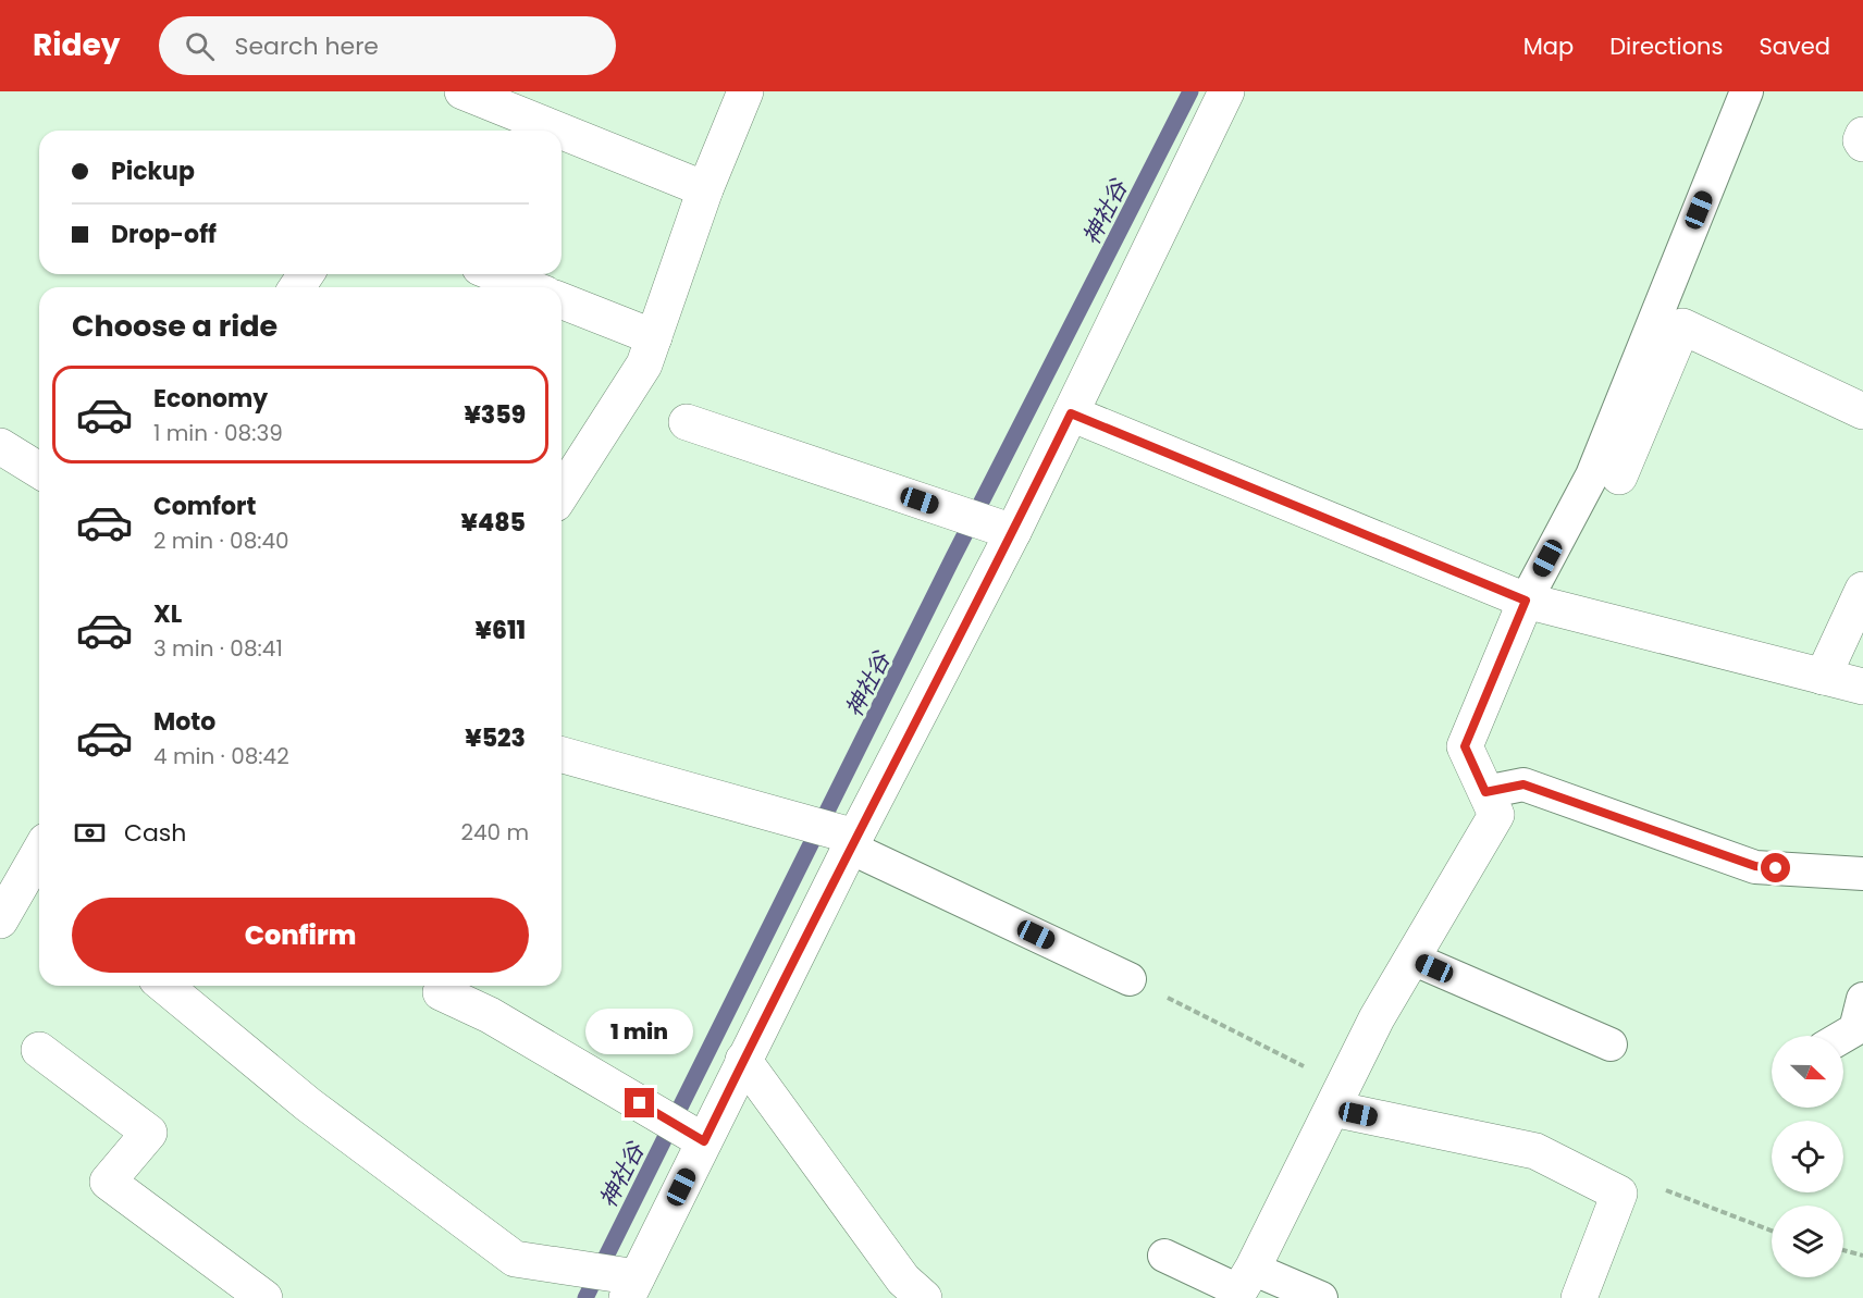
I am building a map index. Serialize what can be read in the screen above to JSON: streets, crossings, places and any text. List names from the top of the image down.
{
  "water": ["神社谷"],
  "north": "right",
  "page": {
    "header": "Ridey",
    "search": "Search here",
    "nav": ["Map", "Directions", "Saved"],
    "banner": ["Pickup", "Drop-off"],
    "heading": "Choose a ride",
    "list": [
      {
        "name": "Economy",
        "note": "1 min · 08:39",
        "value": "¥359"
      },
      {
        "name": "Comfort",
        "note": "2 min · 08:40",
        "value": "¥485"
      },
      {
        "name": "XL",
        "note": "3 min · 08:41",
        "value": "¥611"
      },
      {
        "name": "Moto",
        "note": "4 min · 08:42",
        "value": "¥523"
      }
    ],
    "pay": ["Cash", "240 m"],
    "buttons": "Confirm",
    "bubble": "1 min"
  }
}
